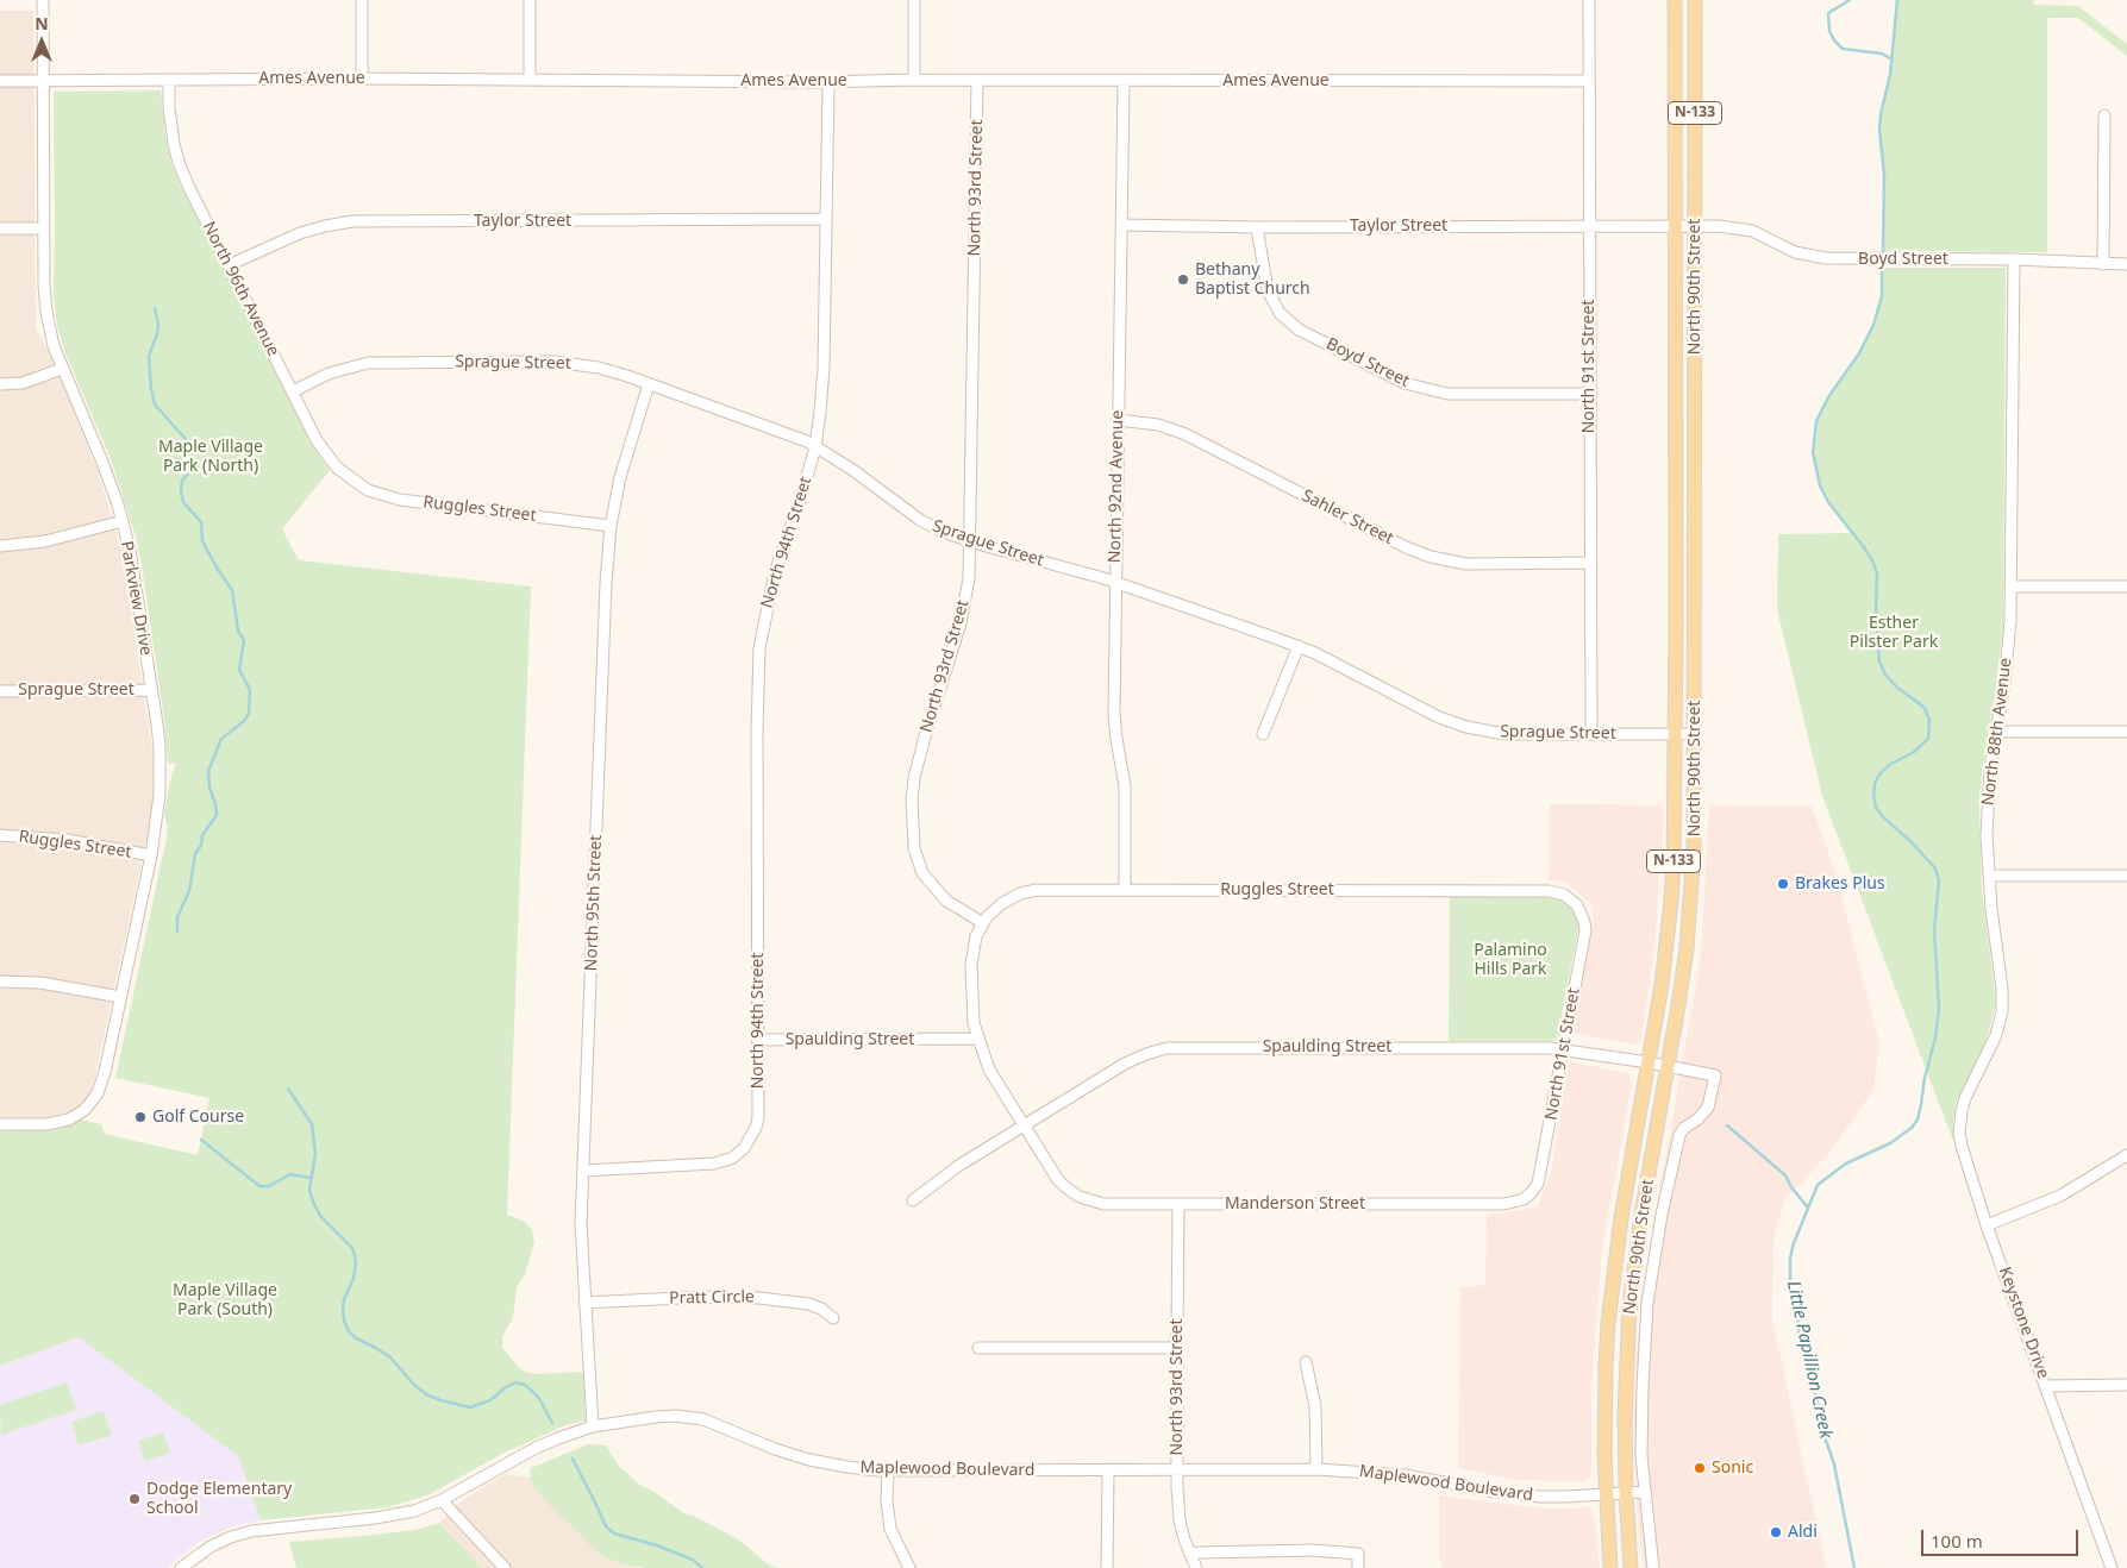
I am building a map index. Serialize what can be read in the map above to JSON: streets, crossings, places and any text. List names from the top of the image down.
{
  "streets": {
    "main road": ["N-133", "North 90th Street"],
    "street": [
      "Ames Avenue",
      "North 93rd Street",
      "Taylor Street",
      "Boyd Street",
      "North 96th Avenue",
      "Sprague Street",
      "North 91st Street",
      "North 92nd Avenue",
      "Ruggles Street",
      "Sahler Street",
      "North 94th Street",
      "Parkview Drive",
      "North 88th Avenue",
      "North 95th Street",
      "Spaulding Street",
      "Manderson Street",
      "Pratt Circle",
      "Keystone Drive",
      "Maplewood Boulevard"
    ]
  },
  "crossings": [
    ["Ames Avenue", "North 93rd Street"],
    ["Ames Avenue", "North 96th Avenue"],
    ["Ames Avenue", "North 91st Street"],
    ["Ames Avenue", "North 92nd Avenue"],
    ["Ames Avenue", "North 94th Street"],
    ["Ames Avenue", "Parkview Drive"],
    ["North 93rd Street", "Sprague Street"],
    ["North 93rd Street", "Ruggles Street"],
    ["North 93rd Street", "Manderson Street"],
    ["North 93rd Street", "Maplewood Boulevard"],
    ["Taylor Street", "Boyd Street"],
    ["Taylor Street", "North 90th Street"],
    ["Taylor Street", "North 96th Avenue"],
    ["Taylor Street", "North 91st Street"],
    ["Taylor Street", "North 92nd Avenue"],
    ["Taylor Street", "North 94th Street"],
    ["Boyd Street", "North 90th Street"],
    ["Boyd Street", "North 91st Street"],
    ["Boyd Street", "North 88th Avenue"],
    ["North 90th Street", "Sprague Street"],
    ["North 90th Street", "Spaulding Street"],
    ["North 90th Street", "Maplewood Boulevard"],
    ["North 96th Avenue", "Sprague Street"],
    ["North 96th Avenue", "Ruggles Street"],
    ["Sprague Street", "North 91st Street"],
    ["Sprague Street", "North 92nd Avenue"],
    ["Sprague Street", "North 94th Street"],
    ["Sprague Street", "Parkview Drive"],
    ["Sprague Street", "North 95th Street"],
    ["North 91st Street", "Ruggles Street"],
    ["North 91st Street", "Sahler Street"],
    ["North 91st Street", "Spaulding Street"],
    ["North 91st Street", "Manderson Street"],
    ["North 92nd Avenue", "Ruggles Street"],
    ["North 92nd Avenue", "Sahler Street"],
    ["Ruggles Street", "Parkview Drive"],
    ["Ruggles Street", "North 95th Street"],
    ["North 94th Street", "North 95th Street"],
    ["North 94th Street", "Spaulding Street"],
    ["North 88th Avenue", "Keystone Drive"],
    ["North 95th Street", "Pratt Circle"],
    ["North 95th Street", "Maplewood Boulevard"],
    ["Spaulding Street", "Manderson Street"],
    ["Spaulding Street", "Maplewood Boulevard"]
  ],
  "water": ["Little Papillion Creek"],
  "parks": [
    "Maple Village Park (North)",
    "Esther Pilster Park",
    "Palamino Hills Park",
    "Maple Village Park (South)"
  ],
  "places": [
    "Bethany Baptist Church",
    "Brakes Plus",
    "Golf Course",
    "Sonic",
    "Dodge Elementary School",
    "Aldi"
  ],
  "scale_bar": "100 m",
  "north": "top"
}
